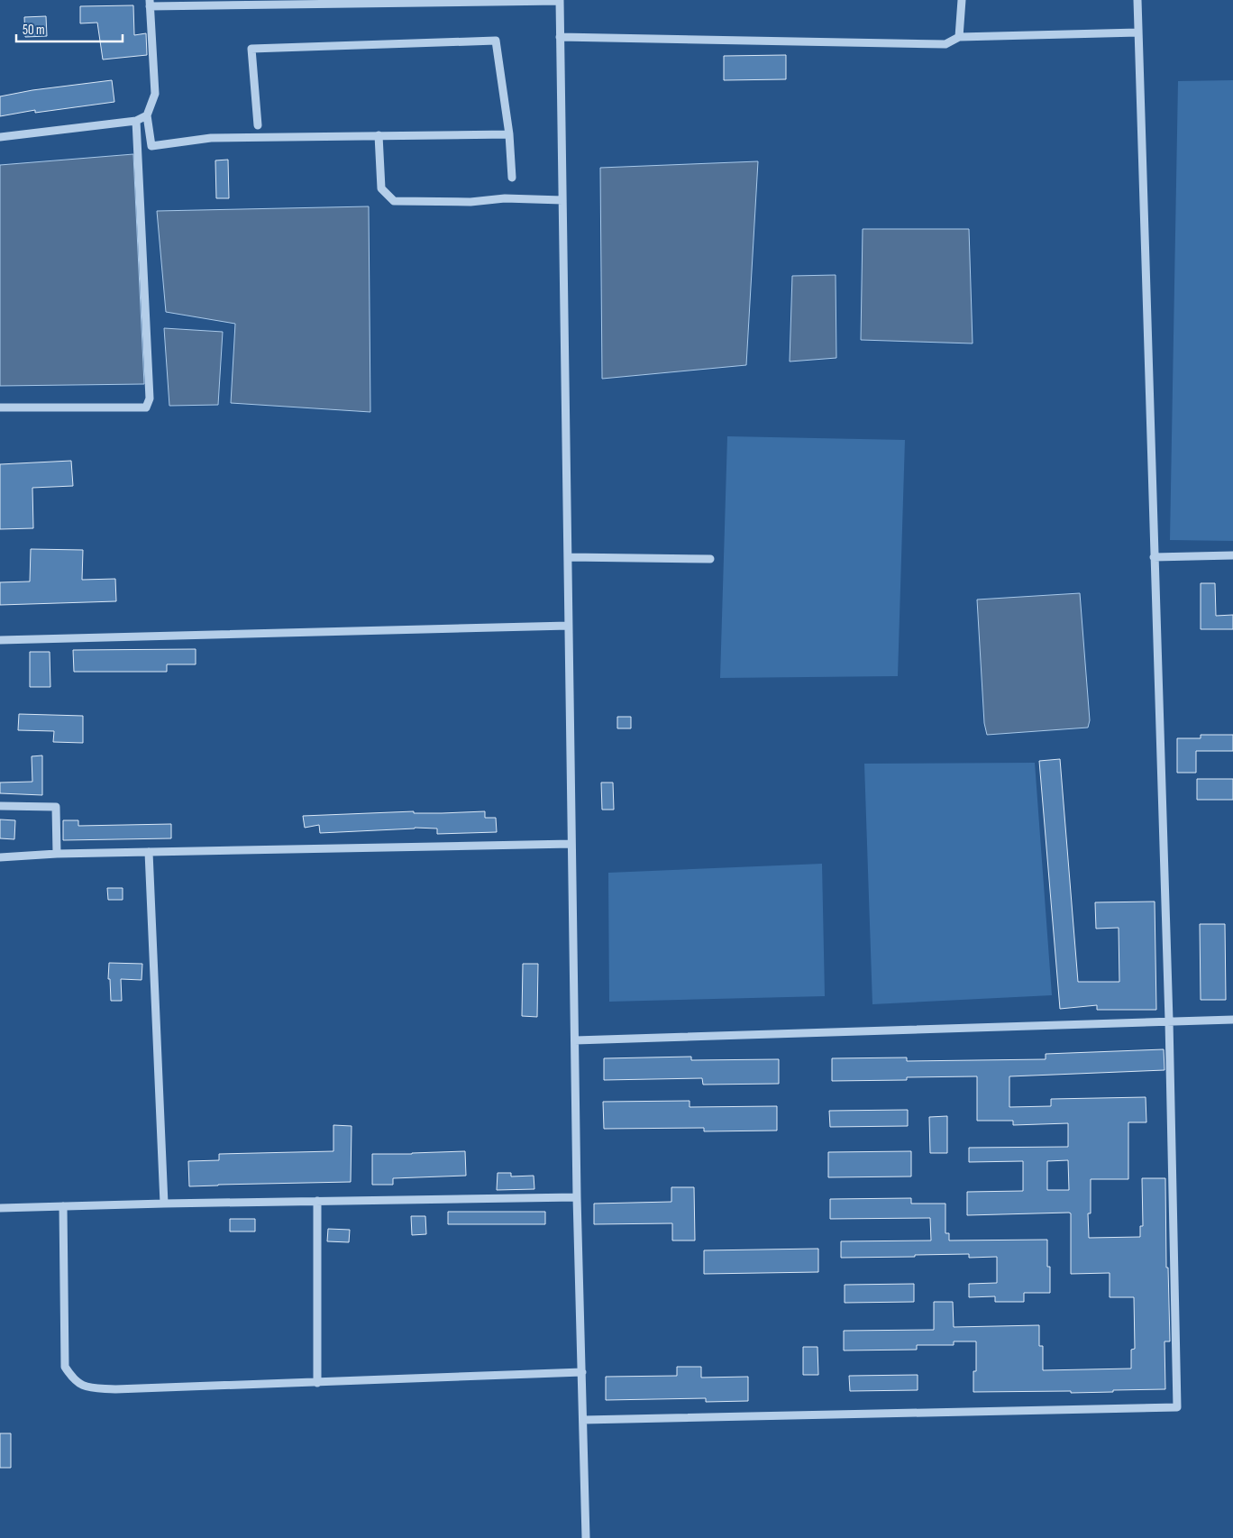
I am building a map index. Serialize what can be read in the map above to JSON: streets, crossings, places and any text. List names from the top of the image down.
{
  "scale_bar": "50 m"
}
